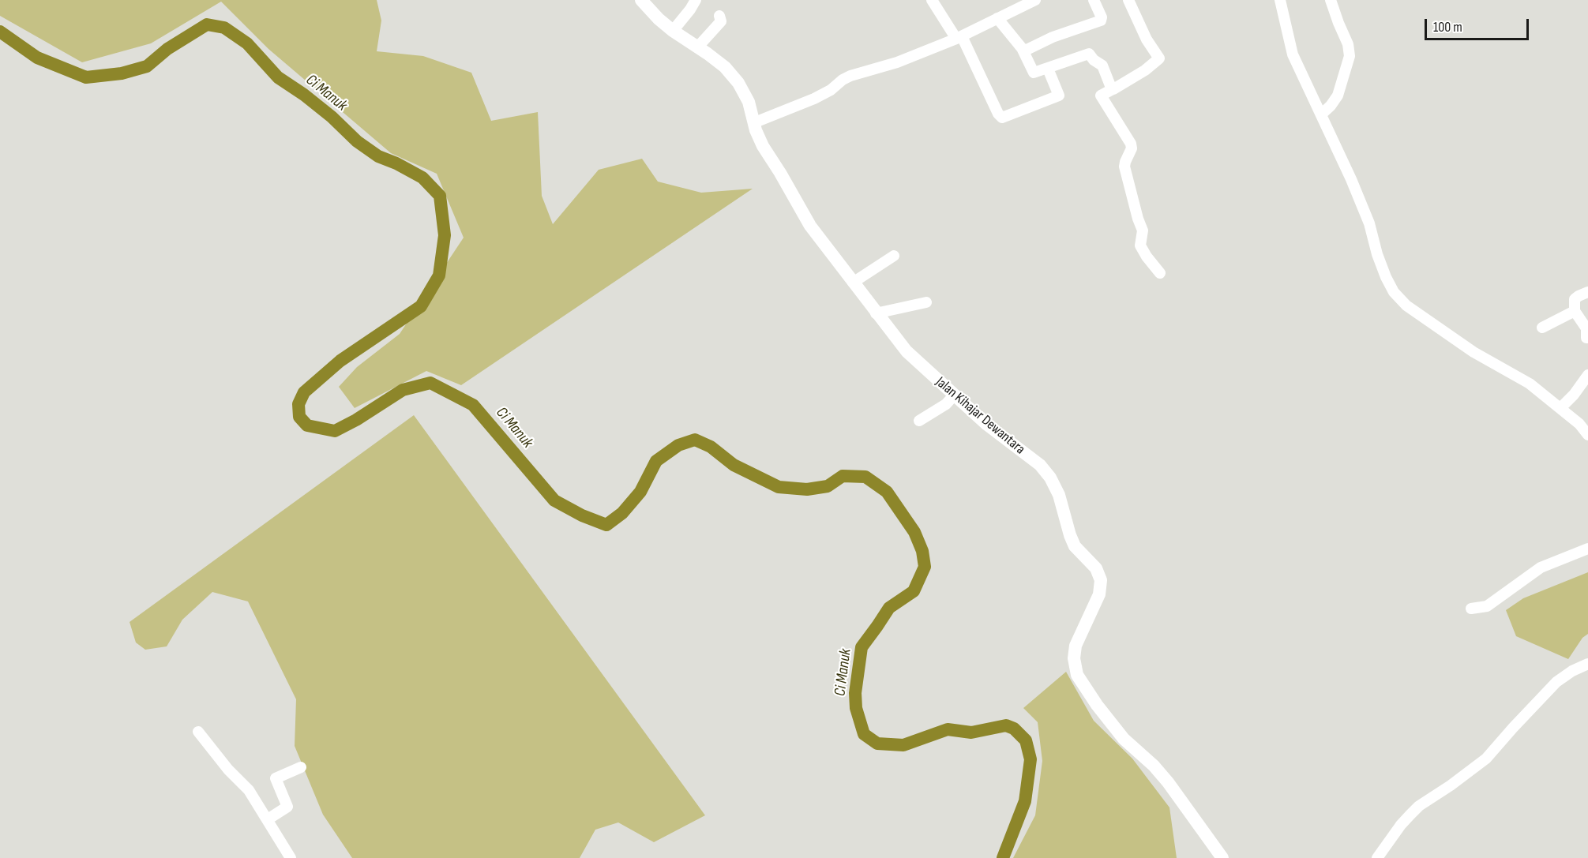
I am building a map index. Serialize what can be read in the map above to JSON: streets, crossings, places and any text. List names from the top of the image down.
{
  "streets": {
    "main road": ["Jalan Kihajar Dewantara"]
  },
  "water": ["Ci Manuk"],
  "scale_bar": "100 m"
}
